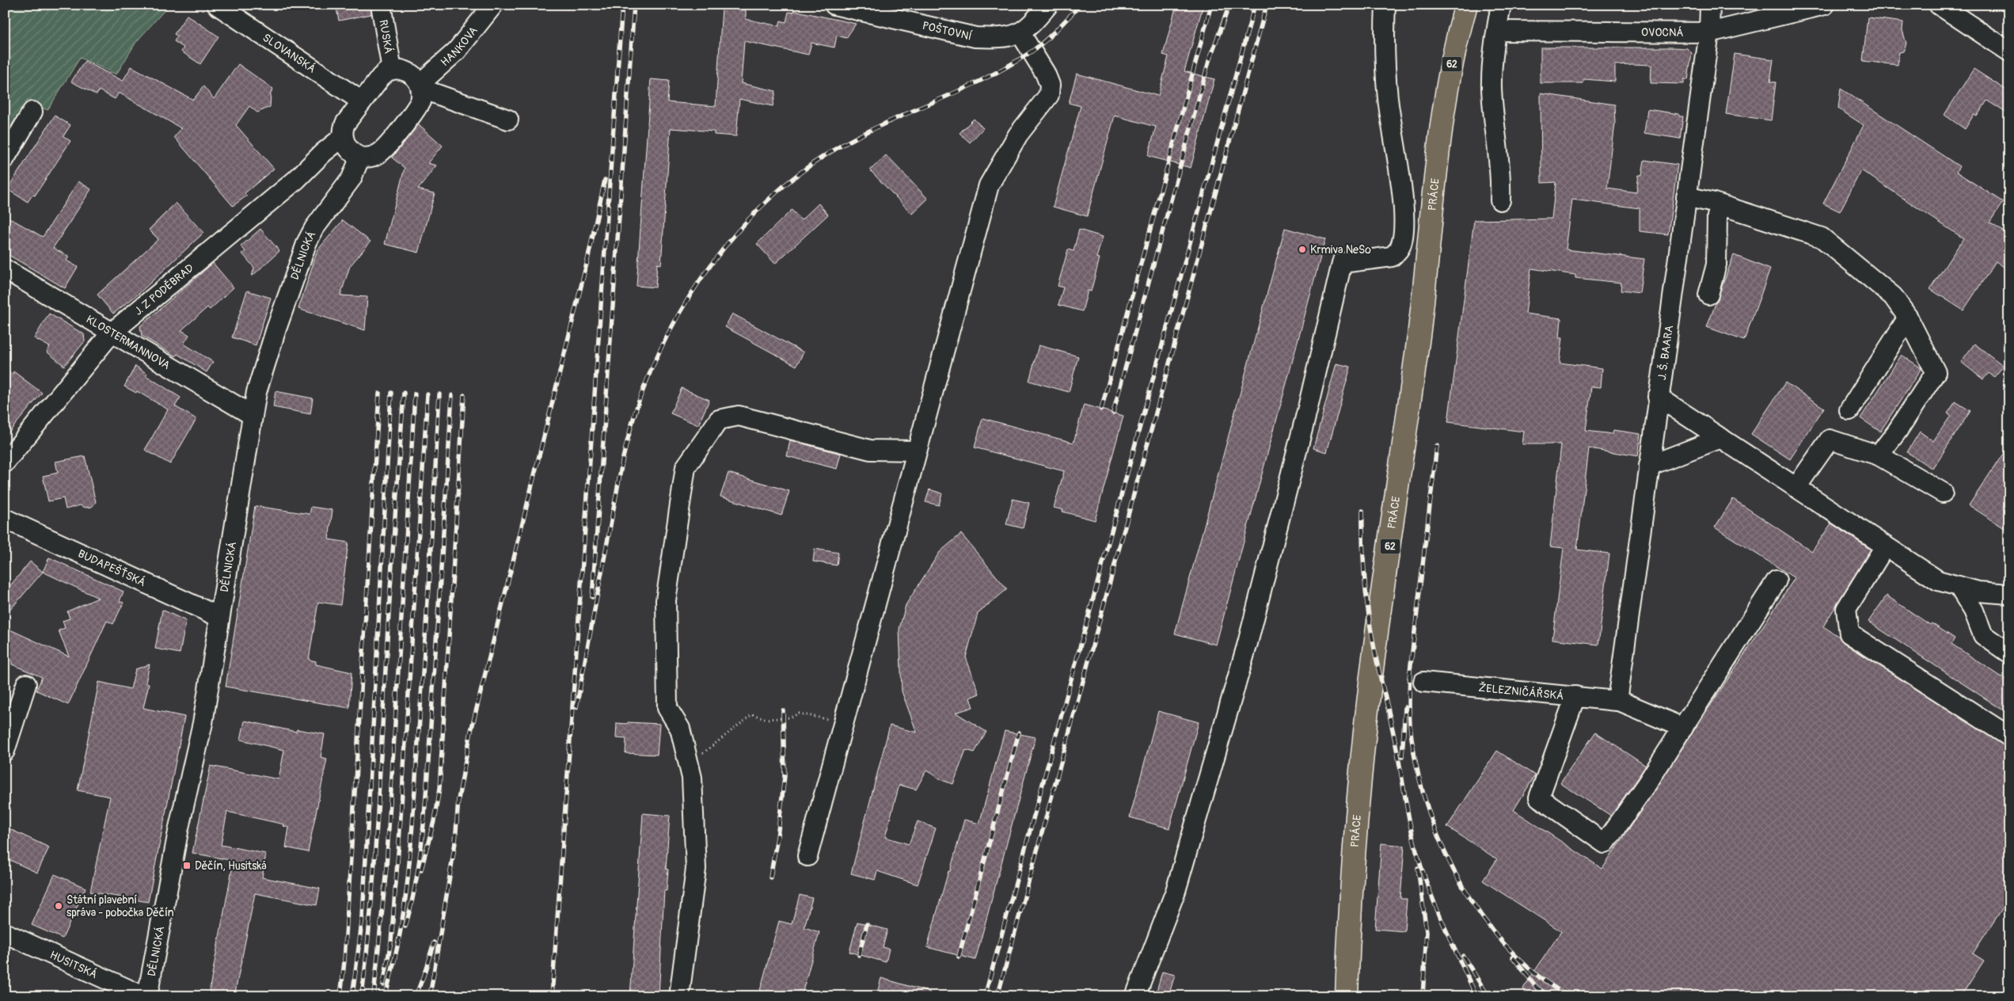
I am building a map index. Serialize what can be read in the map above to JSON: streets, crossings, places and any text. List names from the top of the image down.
{
  "streets": {
    "main road": ["62", "PRÁCE"],
    "street": [
      "POŠTOVNÍ",
      "OVOCNÁ",
      "RUSKÁ",
      "HANKOVA",
      "SLOVANSKÁ",
      "DĚLNICKÁ",
      "J. Z PODĚBRAD",
      "KLOSTERMANNOVA",
      "J. Š. BAARA",
      "BUDAPEŠŤSKÁ",
      "ŽELEZNIČÁŘSKÁ",
      "HUSITSKÁ"
    ]
  },
  "crossings": [
    ["OVOCNÁ", "J. Š. BAARA"],
    ["62", "PRÁCE"],
    ["DĚLNICKÁ", "KLOSTERMANNOVA"],
    ["DĚLNICKÁ", "BUDAPEŠŤSKÁ"],
    ["J. Z PODĚBRAD", "KLOSTERMANNOVA"],
    ["J. Š. BAARA", "ŽELEZNIČÁŘSKÁ"]
  ],
  "places": {
    "other": ["Krmiva NeSo", "Státní plavební správa - pobočka Děčín"],
    "transit": ["Děčín, Husitská"]
  }
}
